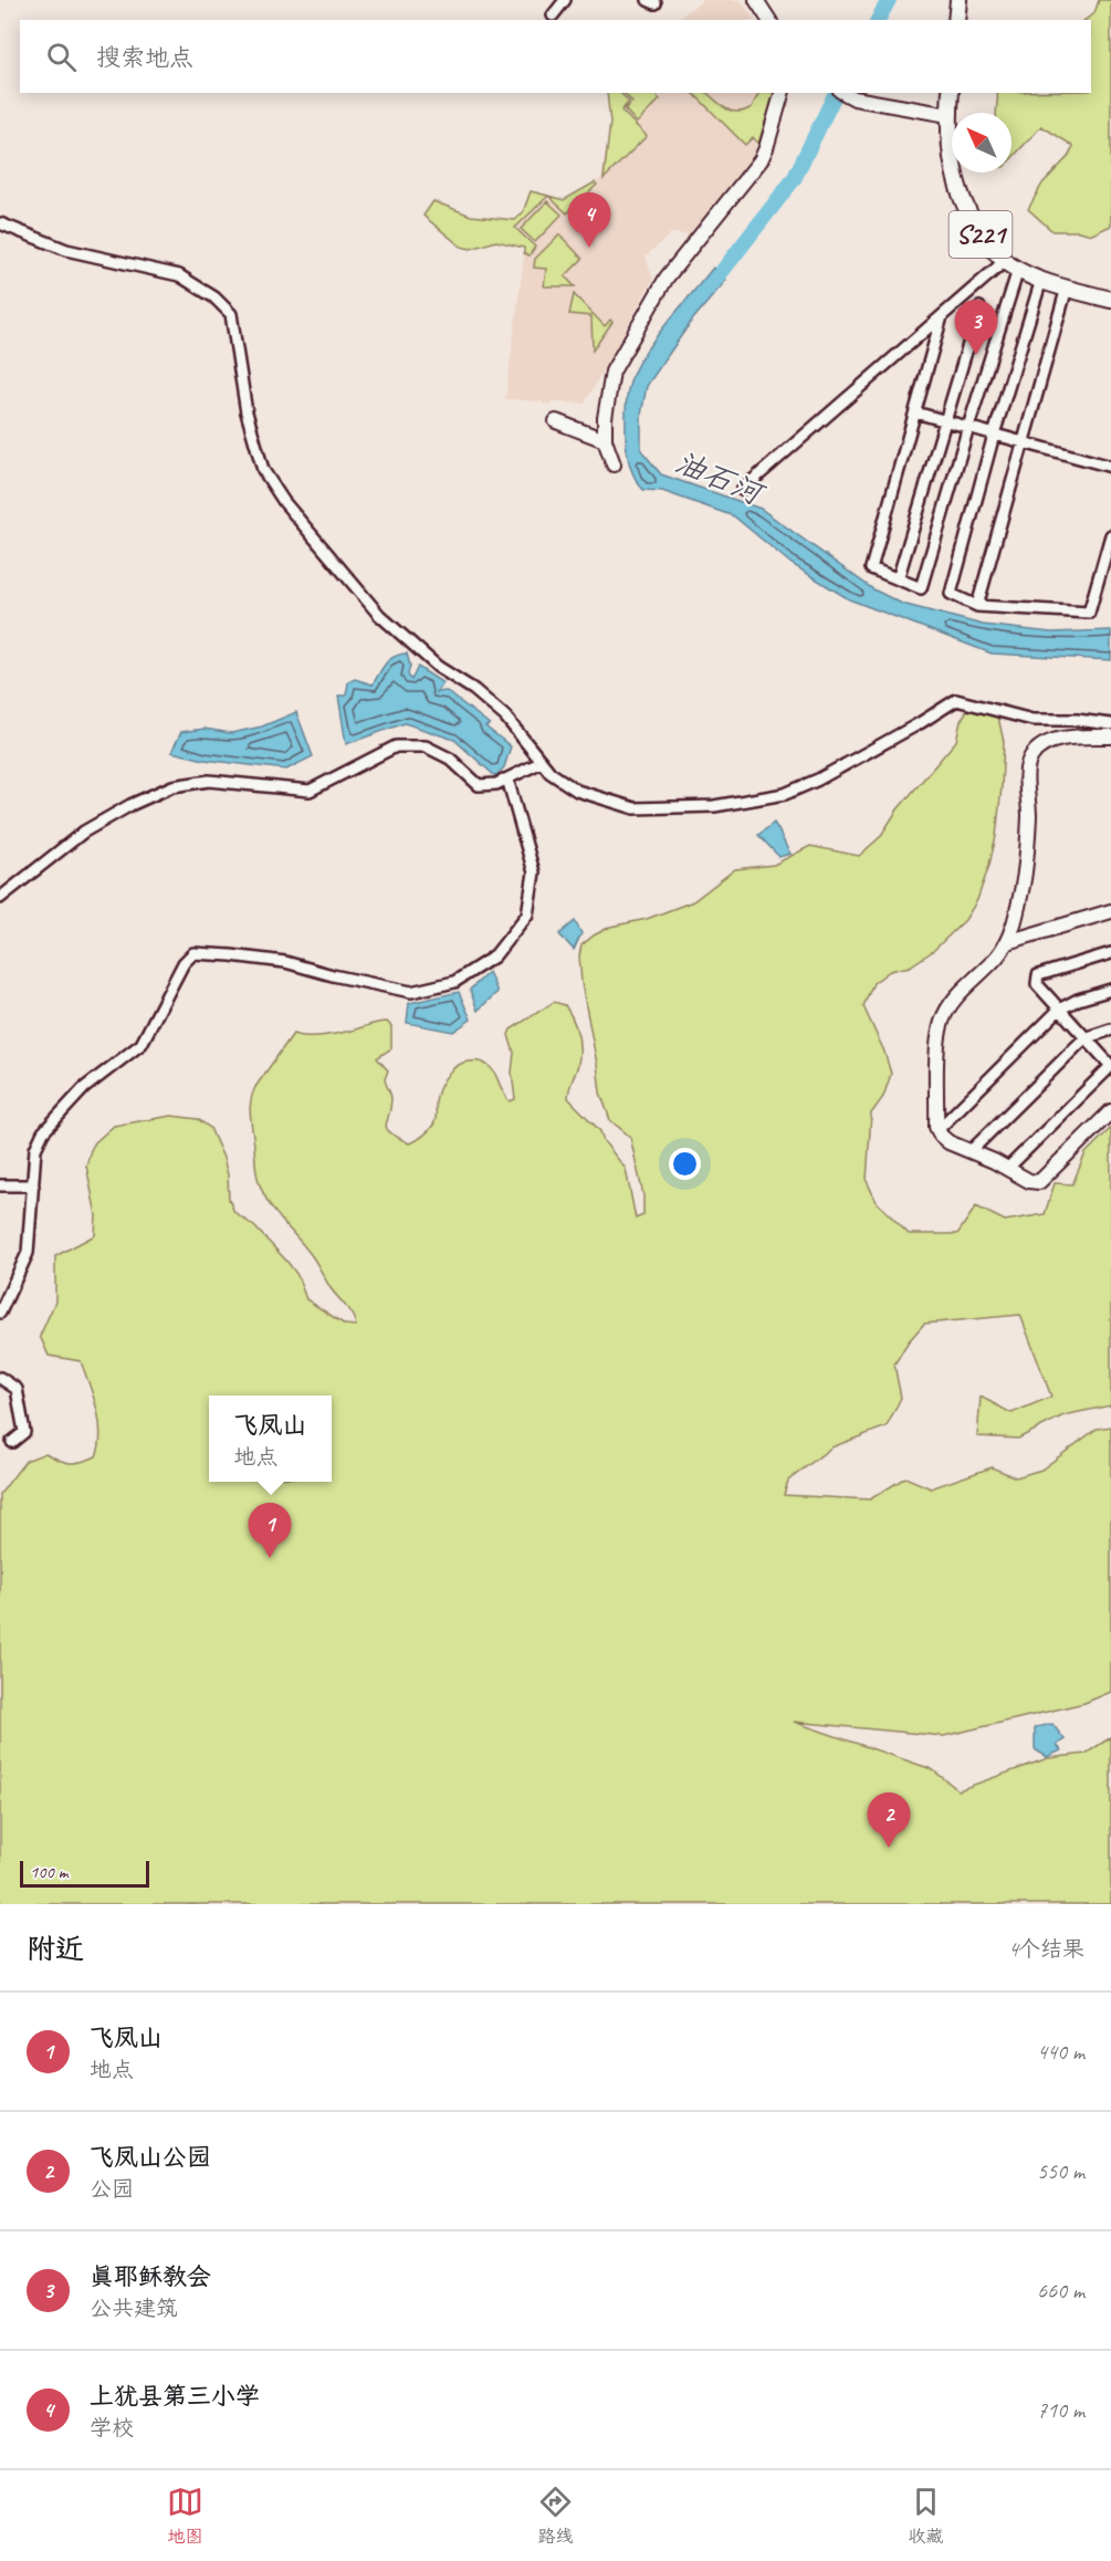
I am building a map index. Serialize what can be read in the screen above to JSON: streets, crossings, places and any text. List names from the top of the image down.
{
  "streets": {
    "main road": ["S221"]
  },
  "water": ["油石河"],
  "scale_bar": "100 m",
  "north": "top left",
  "page": {
    "search": "搜索地点",
    "pins": [
      "4",
      "3",
      "1",
      "2"
    ],
    "popup": ["飞凤山", "地点"],
    "scale": "100 m",
    "heading": ["附近", "4个结果"],
    "list": [
      {
        "mark": "1",
        "name": "飞凤山",
        "note": "地点",
        "value": "440 m"
      },
      {
        "mark": "2",
        "name": "飞凤山公园",
        "note": "公园",
        "value": "550 m"
      },
      {
        "mark": "3",
        "name": "真耶稣教会",
        "note": "公共建筑",
        "value": "660 m"
      },
      {
        "mark": "4",
        "name": "上犹县第三小学",
        "note": "学校",
        "value": "710 m"
      }
    ],
    "nav": ["地图", "路线", "收藏"]
  }
}
